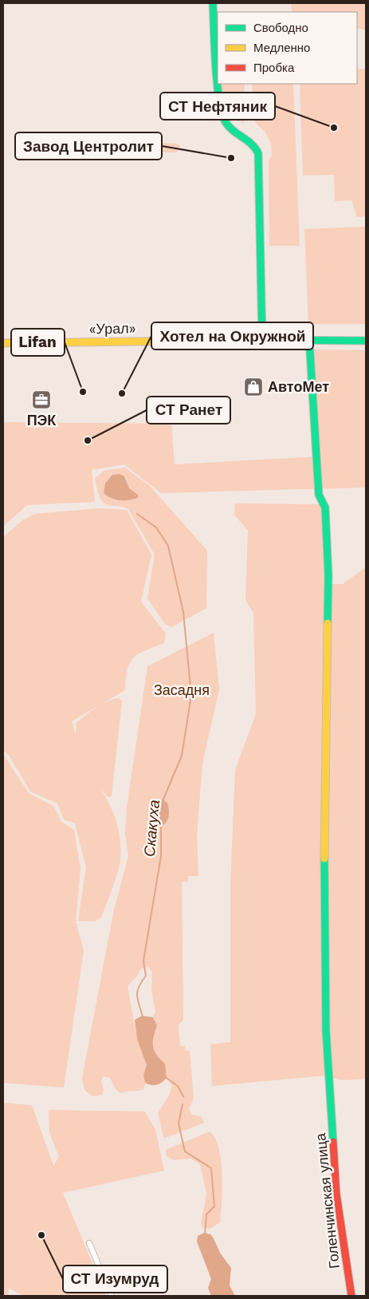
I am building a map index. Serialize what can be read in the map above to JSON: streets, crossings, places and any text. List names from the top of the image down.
{
  "streets": {
    "main road": ["«Урал»", "Голенчинская улица"]
  },
  "crossings": [
    ["«Урал»", "Голенчинская улица"]
  ],
  "water": ["Скакуха"],
  "parks": ["Засадня"],
  "places": {
    "other": [
      "СТ Нефтяник",
      "Завод Центролит",
      "Lifan",
      "Хотел на Окружной",
      "СТ Ранет",
      "СТ Изумруд"
    ],
    "shop": ["АвтоМет"],
    "office": ["ПЭК"]
  },
  "legend": ["Свободно", "Медленно", "Пробка"]
}
